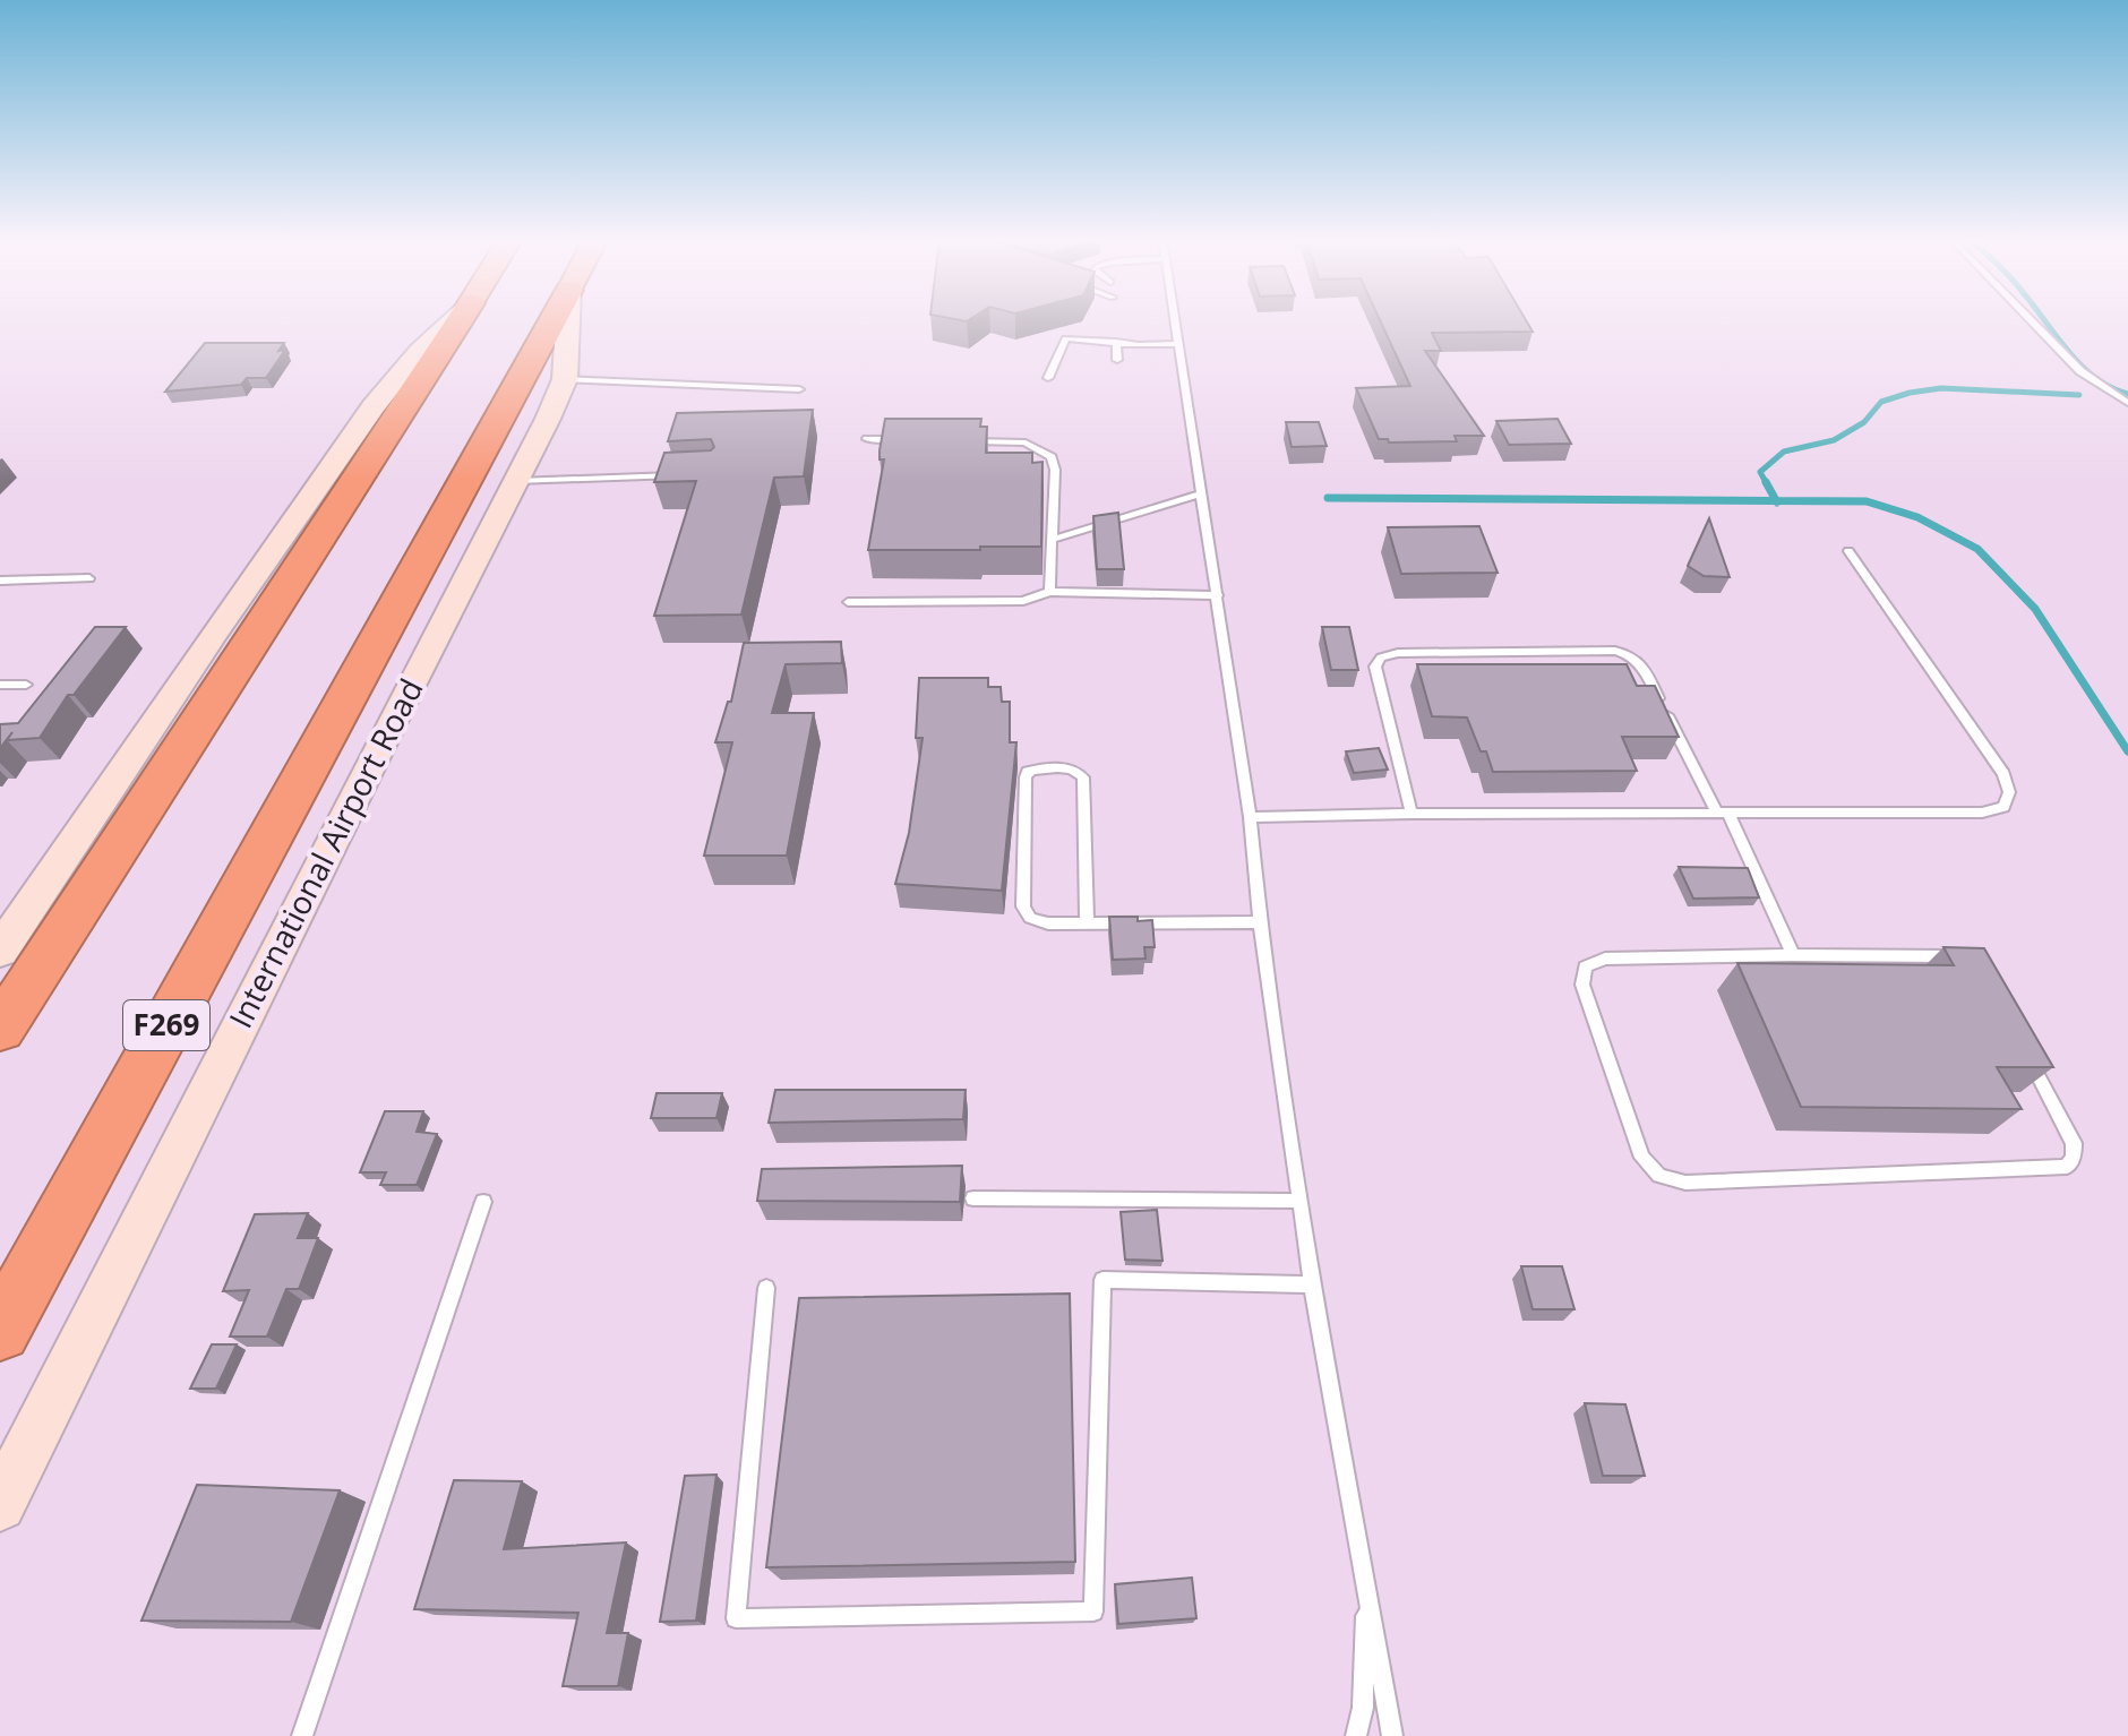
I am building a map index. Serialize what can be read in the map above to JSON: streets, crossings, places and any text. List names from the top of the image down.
{
  "streets": {
    "highway": ["International Airport Road", "F269"]
  }
}
